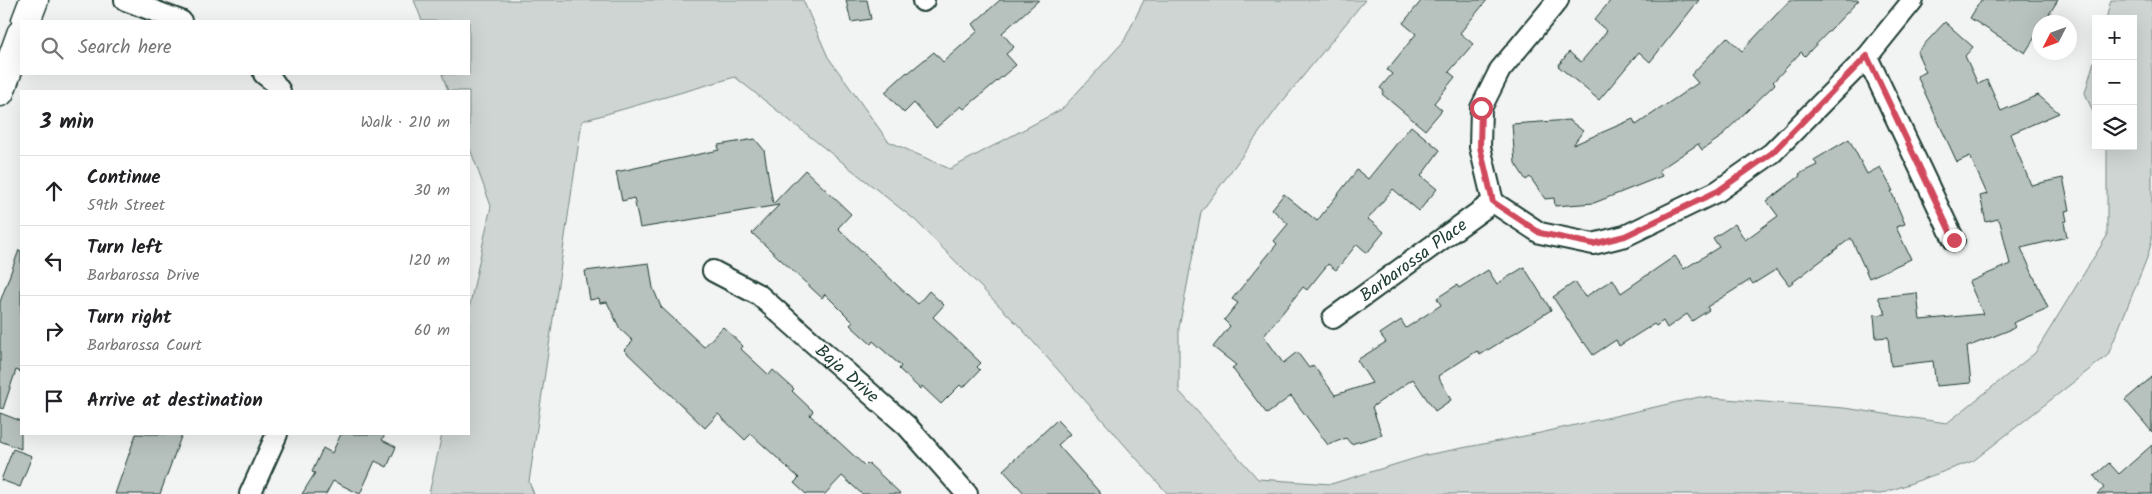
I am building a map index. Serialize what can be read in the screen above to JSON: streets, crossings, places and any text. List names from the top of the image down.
{
  "streets": {
    "street": ["Barbarossa Place", "Baja Drive"]
  },
  "north": "bottom left",
  "page": {
    "map_buttons": ["+", "−"],
    "search": "Search here",
    "heading": ["3 min", "Walk · 210 m"],
    "list": [
      ["Continue", "59th Street", "30 m"],
      ["Turn left", "Barbarossa Drive", "120 m"],
      ["Turn right", "Barbarossa Court", "60 m"],
      "Arrive at destination"
    ]
  }
}
